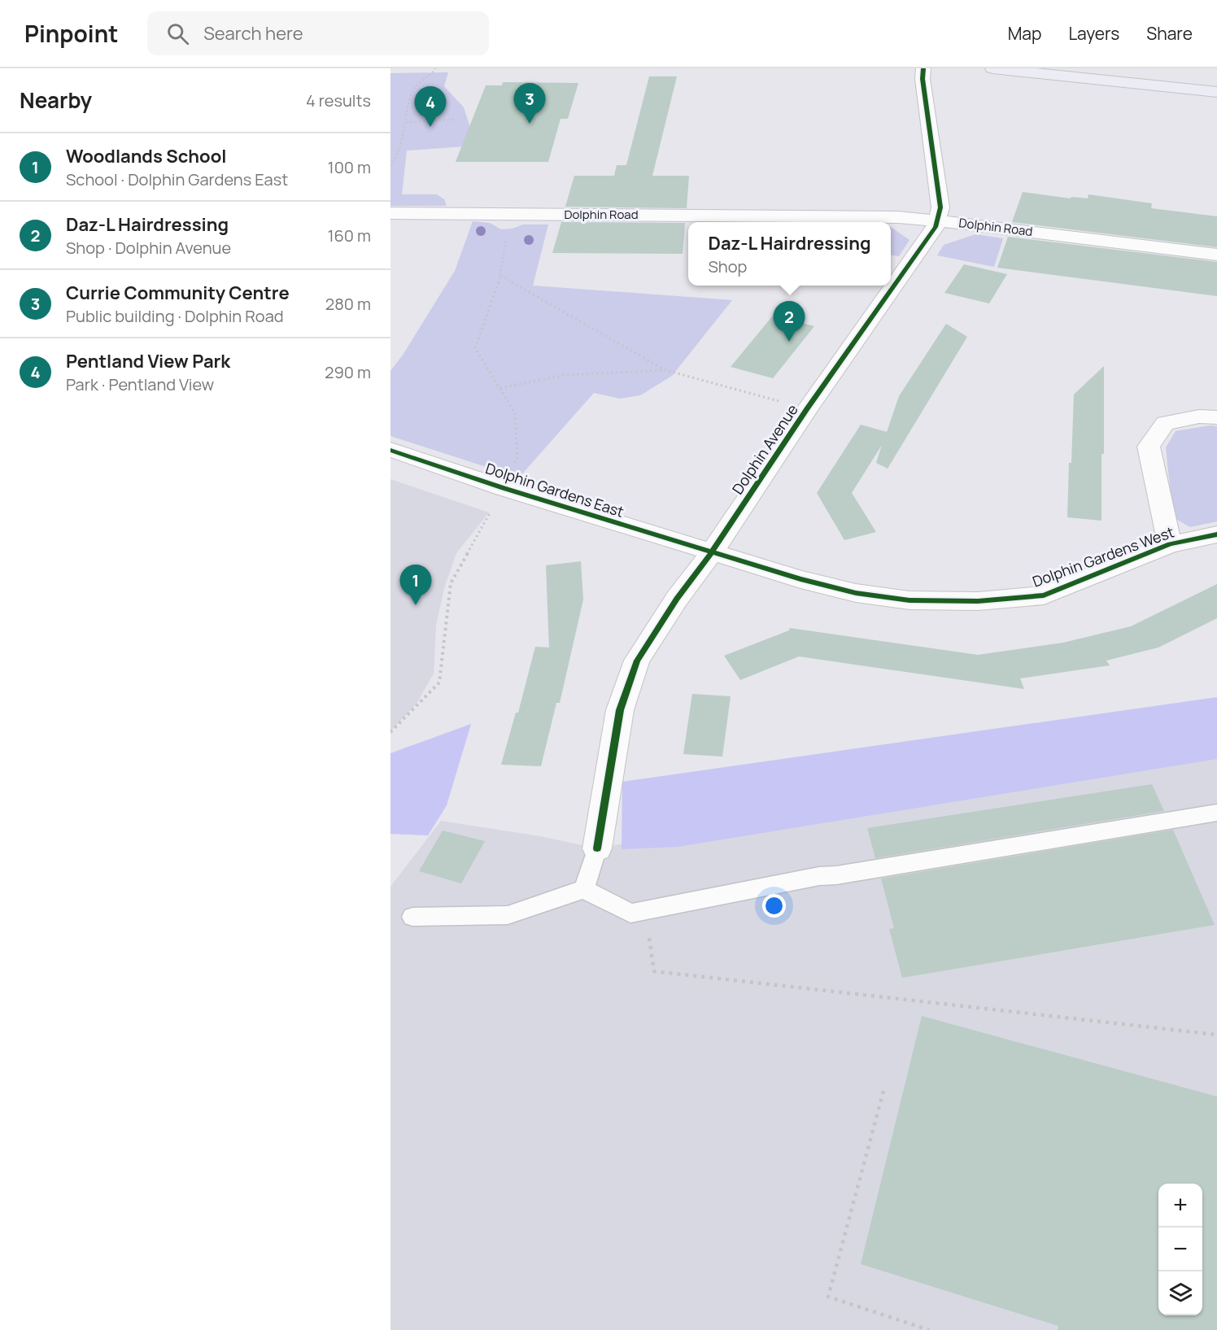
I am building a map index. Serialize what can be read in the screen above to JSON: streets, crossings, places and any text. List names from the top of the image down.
{
  "streets": {
    "street": [
      "Dolphin Road",
      "Dolphin Avenue",
      "Dolphin Gardens East",
      "Dolphin Gardens West"
    ]
  },
  "crossings": [
    ["Dolphin Road", "Dolphin Avenue"],
    ["Dolphin Avenue", "Dolphin Gardens East"],
    ["Dolphin Avenue", "Dolphin Gardens West"],
    ["Dolphin Gardens East", "Dolphin Gardens West"]
  ],
  "page": {
    "header": "Pinpoint",
    "search": "Search here",
    "nav": ["Map", "Layers", "Share"],
    "heading": ["Nearby", "4 results"],
    "pins": [
      "3",
      "4",
      "2",
      "1"
    ],
    "list": [
      {
        "mark": "1",
        "name": "Woodlands School",
        "note": "School · Dolphin Gardens East",
        "value": "100 m"
      },
      {
        "mark": "2",
        "name": "Daz-L Hairdressing",
        "note": "Shop · Dolphin Avenue",
        "value": "160 m"
      },
      {
        "mark": "3",
        "name": "Currie Community Centre",
        "note": "Public building · Dolphin Road",
        "value": "280 m"
      },
      {
        "mark": "4",
        "name": "Pentland View Park",
        "note": "Park · Pentland View",
        "value": "290 m"
      }
    ],
    "popup": ["Daz-L Hairdressing", "Shop"],
    "map_buttons": ["+", "−"]
  }
}
